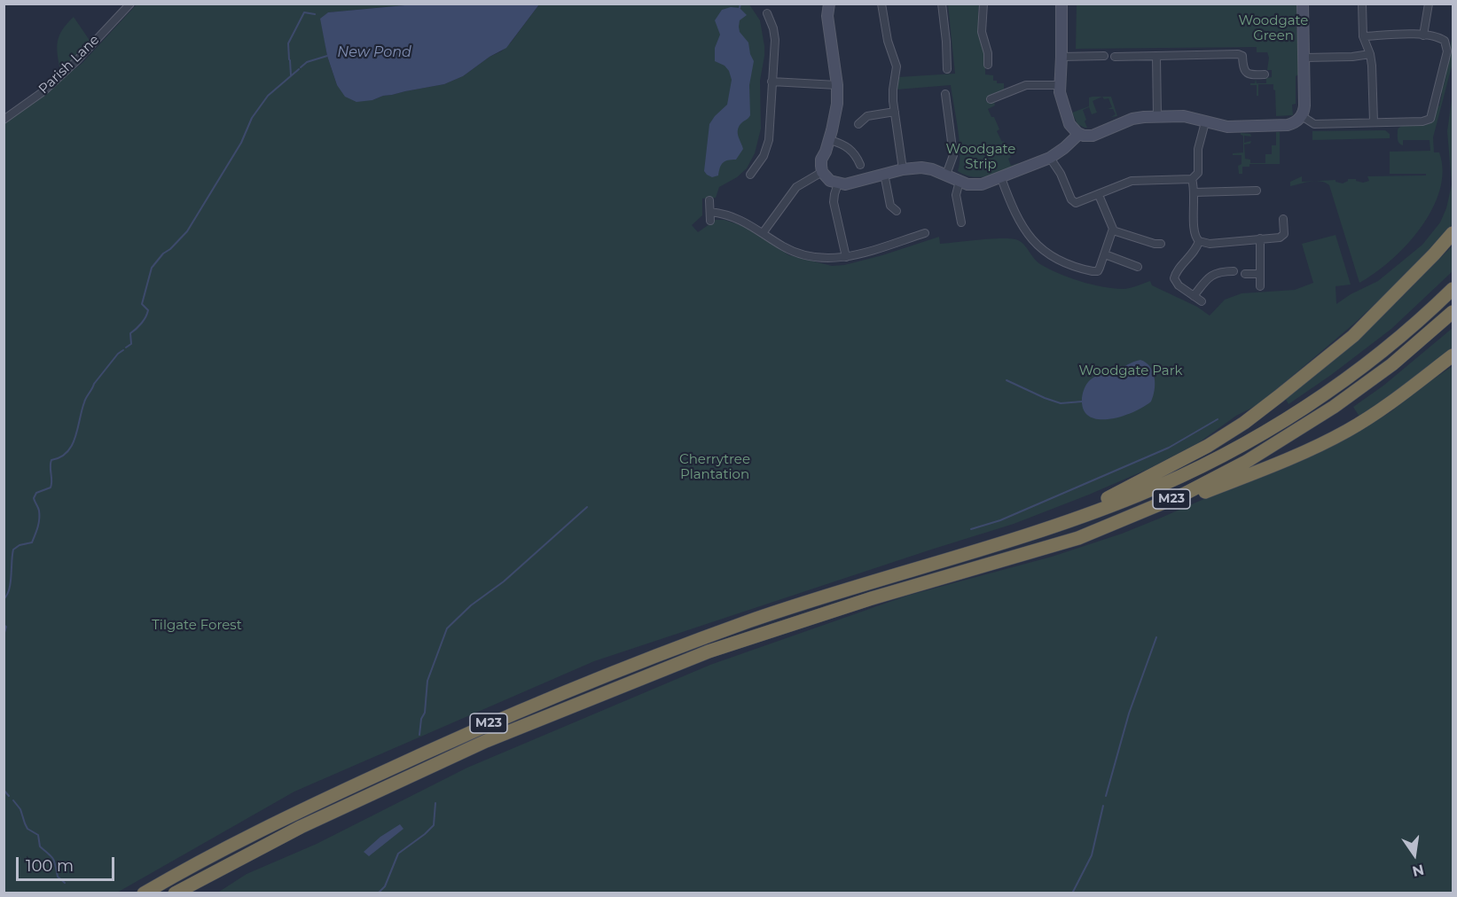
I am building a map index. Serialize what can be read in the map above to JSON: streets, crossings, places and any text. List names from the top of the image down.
{
  "streets": {
    "highway": ["M23"],
    "street": ["Parish Lane"]
  },
  "water": ["New Pond"],
  "parks": [
    "Woodgate Green",
    "Woodgate Strip",
    "Woodgate Park",
    "Cherrytree Plantation",
    "Tilgate Forest"
  ],
  "scale_bar": "100 m",
  "north": "bottom"
}
